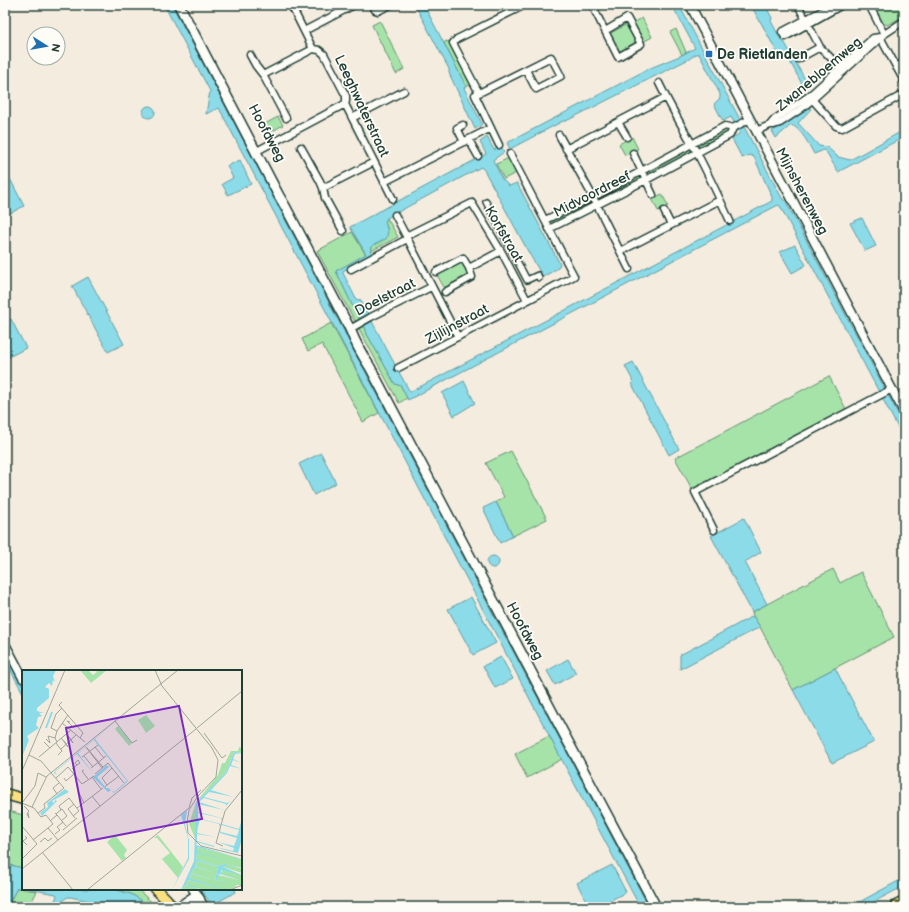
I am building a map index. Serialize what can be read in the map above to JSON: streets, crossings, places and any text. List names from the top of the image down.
{
  "streets": {
    "main road": ["Hoofdweg"],
    "street": [
      "Zwanebloemweg",
      "Leeghwaterstraat",
      "Mijnsherenweg",
      "Midvoordreef",
      "Korfstraat",
      "Doelstraat",
      "Zijlijnstraat"
    ]
  },
  "crossings": [
    ["Zwanebloemweg", "Mijnsherenweg"],
    ["Hoofdweg", "Doelstraat"],
    ["Mijnsherenweg", "Midvoordreef"],
    ["Midvoordreef", "Zijlijnstraat"],
    ["Korfstraat", "Zijlijnstraat"]
  ],
  "places": {
    "transit": ["De Rietlanden"]
  },
  "north": "right"
}
